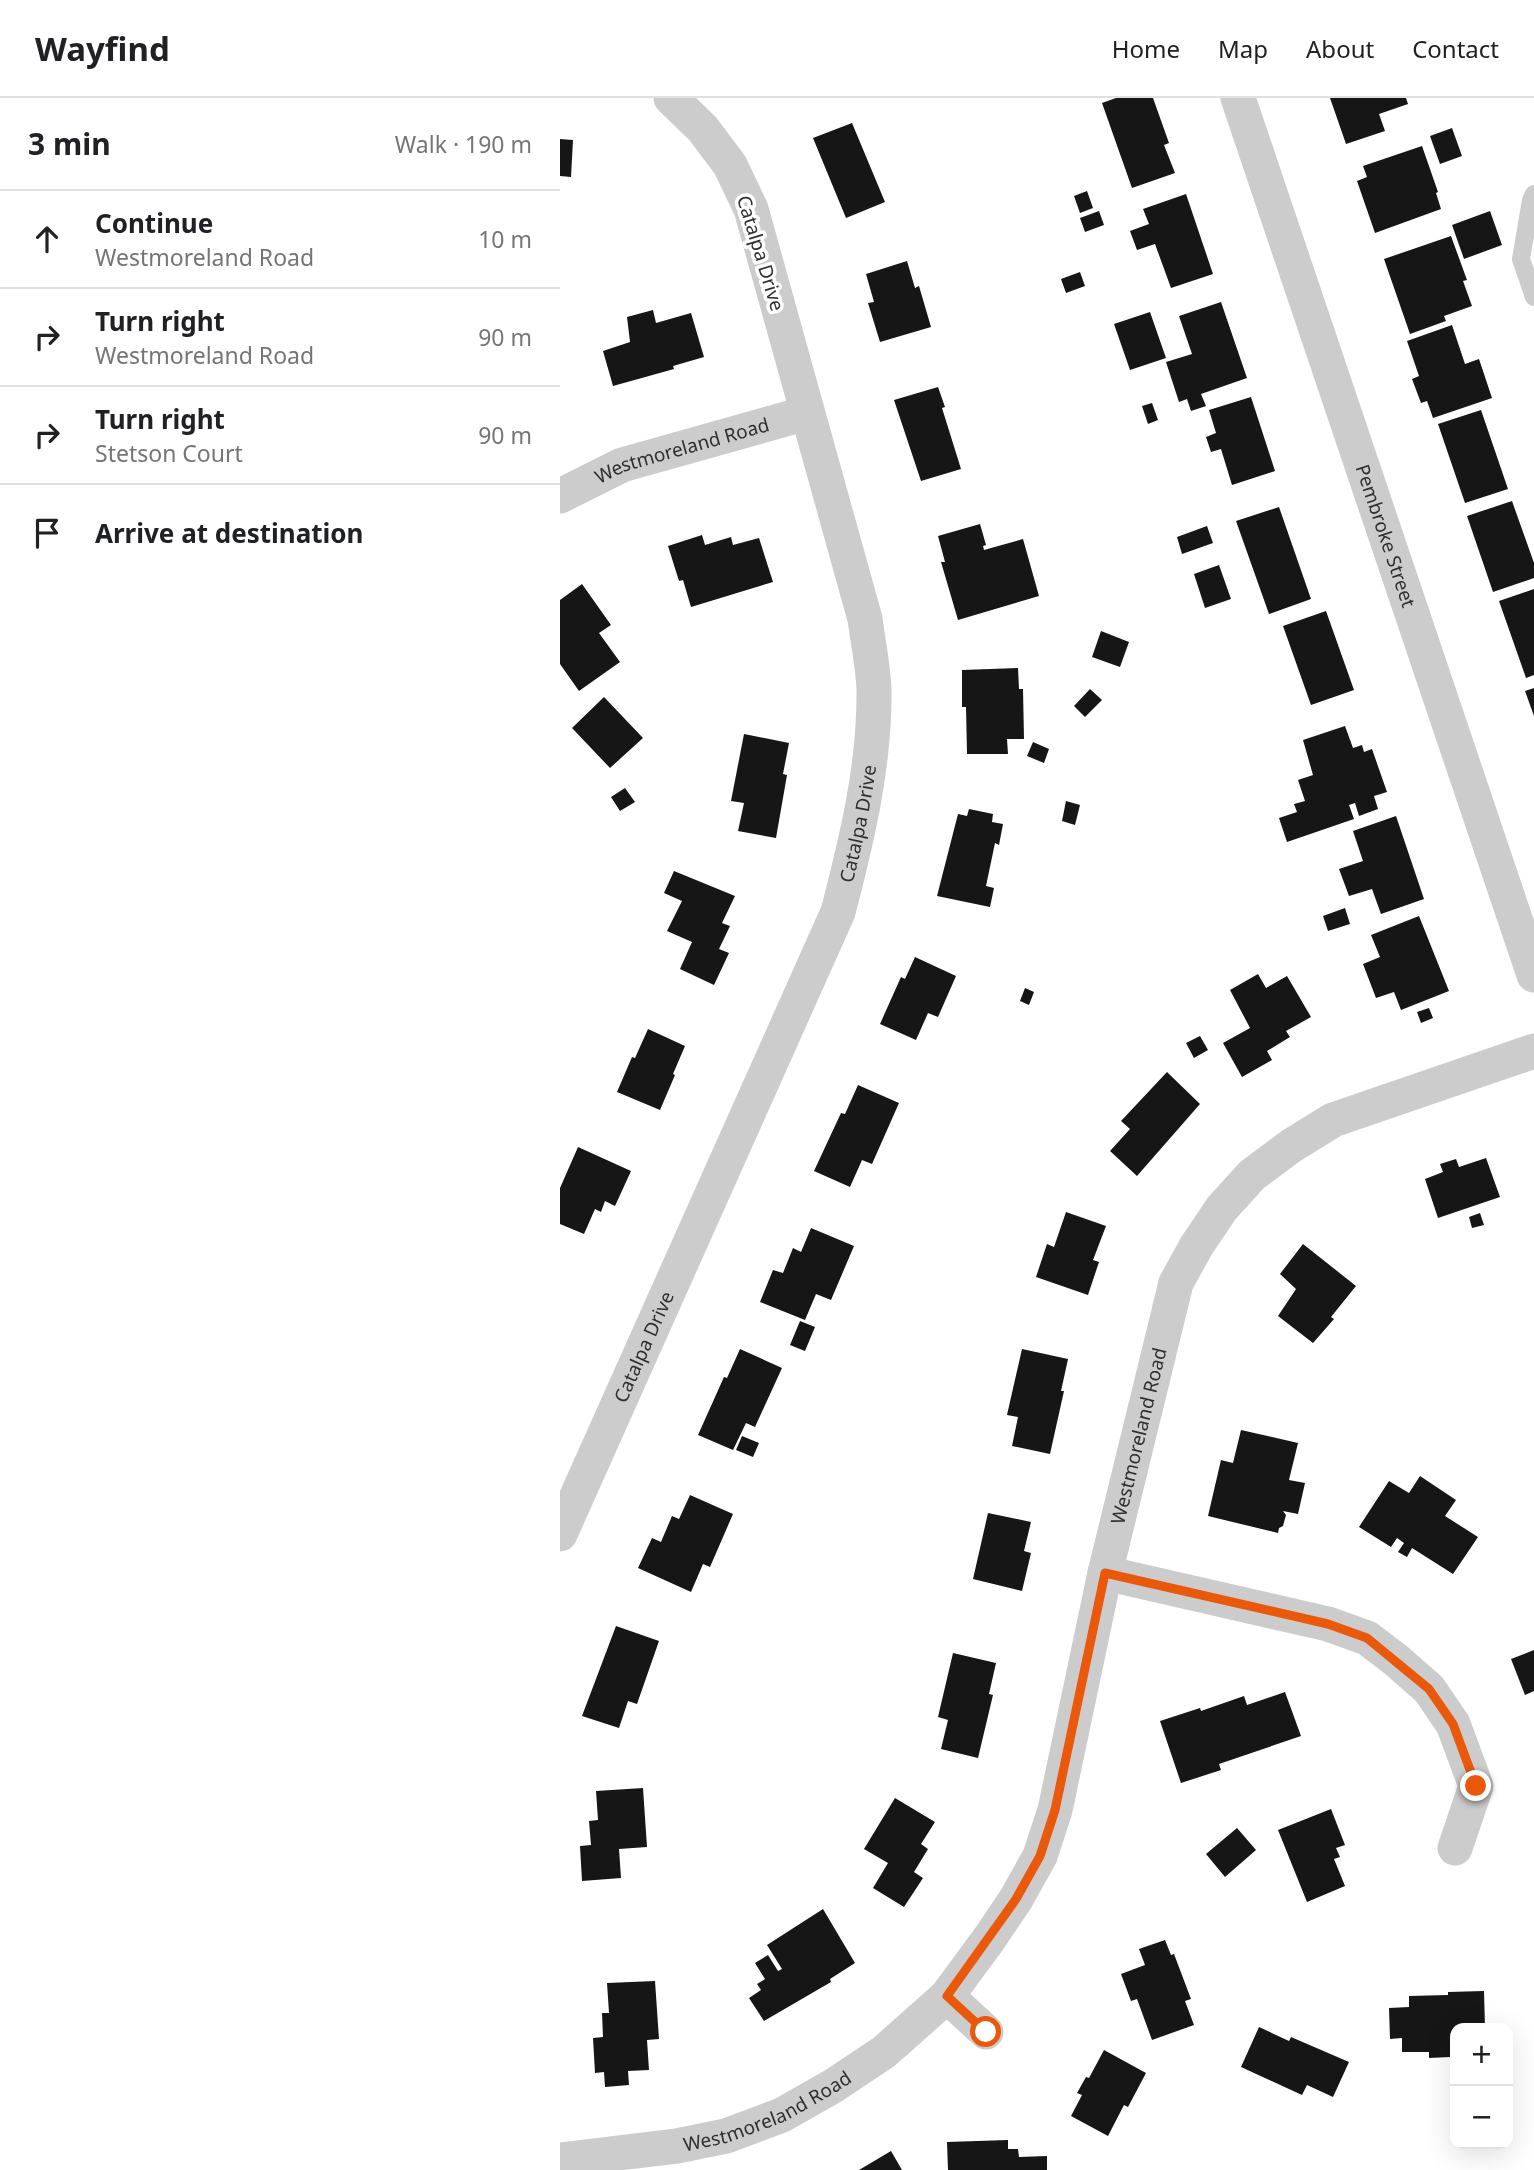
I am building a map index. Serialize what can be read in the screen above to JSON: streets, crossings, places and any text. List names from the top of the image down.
{
  "streets": {
    "street": ["Catalpa Drive", "Westmoreland Road", "Pembroke Street"]
  },
  "crossings": [
    ["Catalpa Drive", "Westmoreland Road"]
  ],
  "page": {
    "header": "Wayfind",
    "nav": [
      "Home",
      "Map",
      "About",
      "Contact"
    ],
    "heading": ["3 min", "Walk · 190 m"],
    "list": [
      ["Continue", "Westmoreland Road", "10 m"],
      ["Turn right", "Westmoreland Road", "90 m"],
      ["Turn right", "Stetson Court", "90 m"],
      "Arrive at destination"
    ],
    "map_buttons": ["+", "−"]
  }
}
